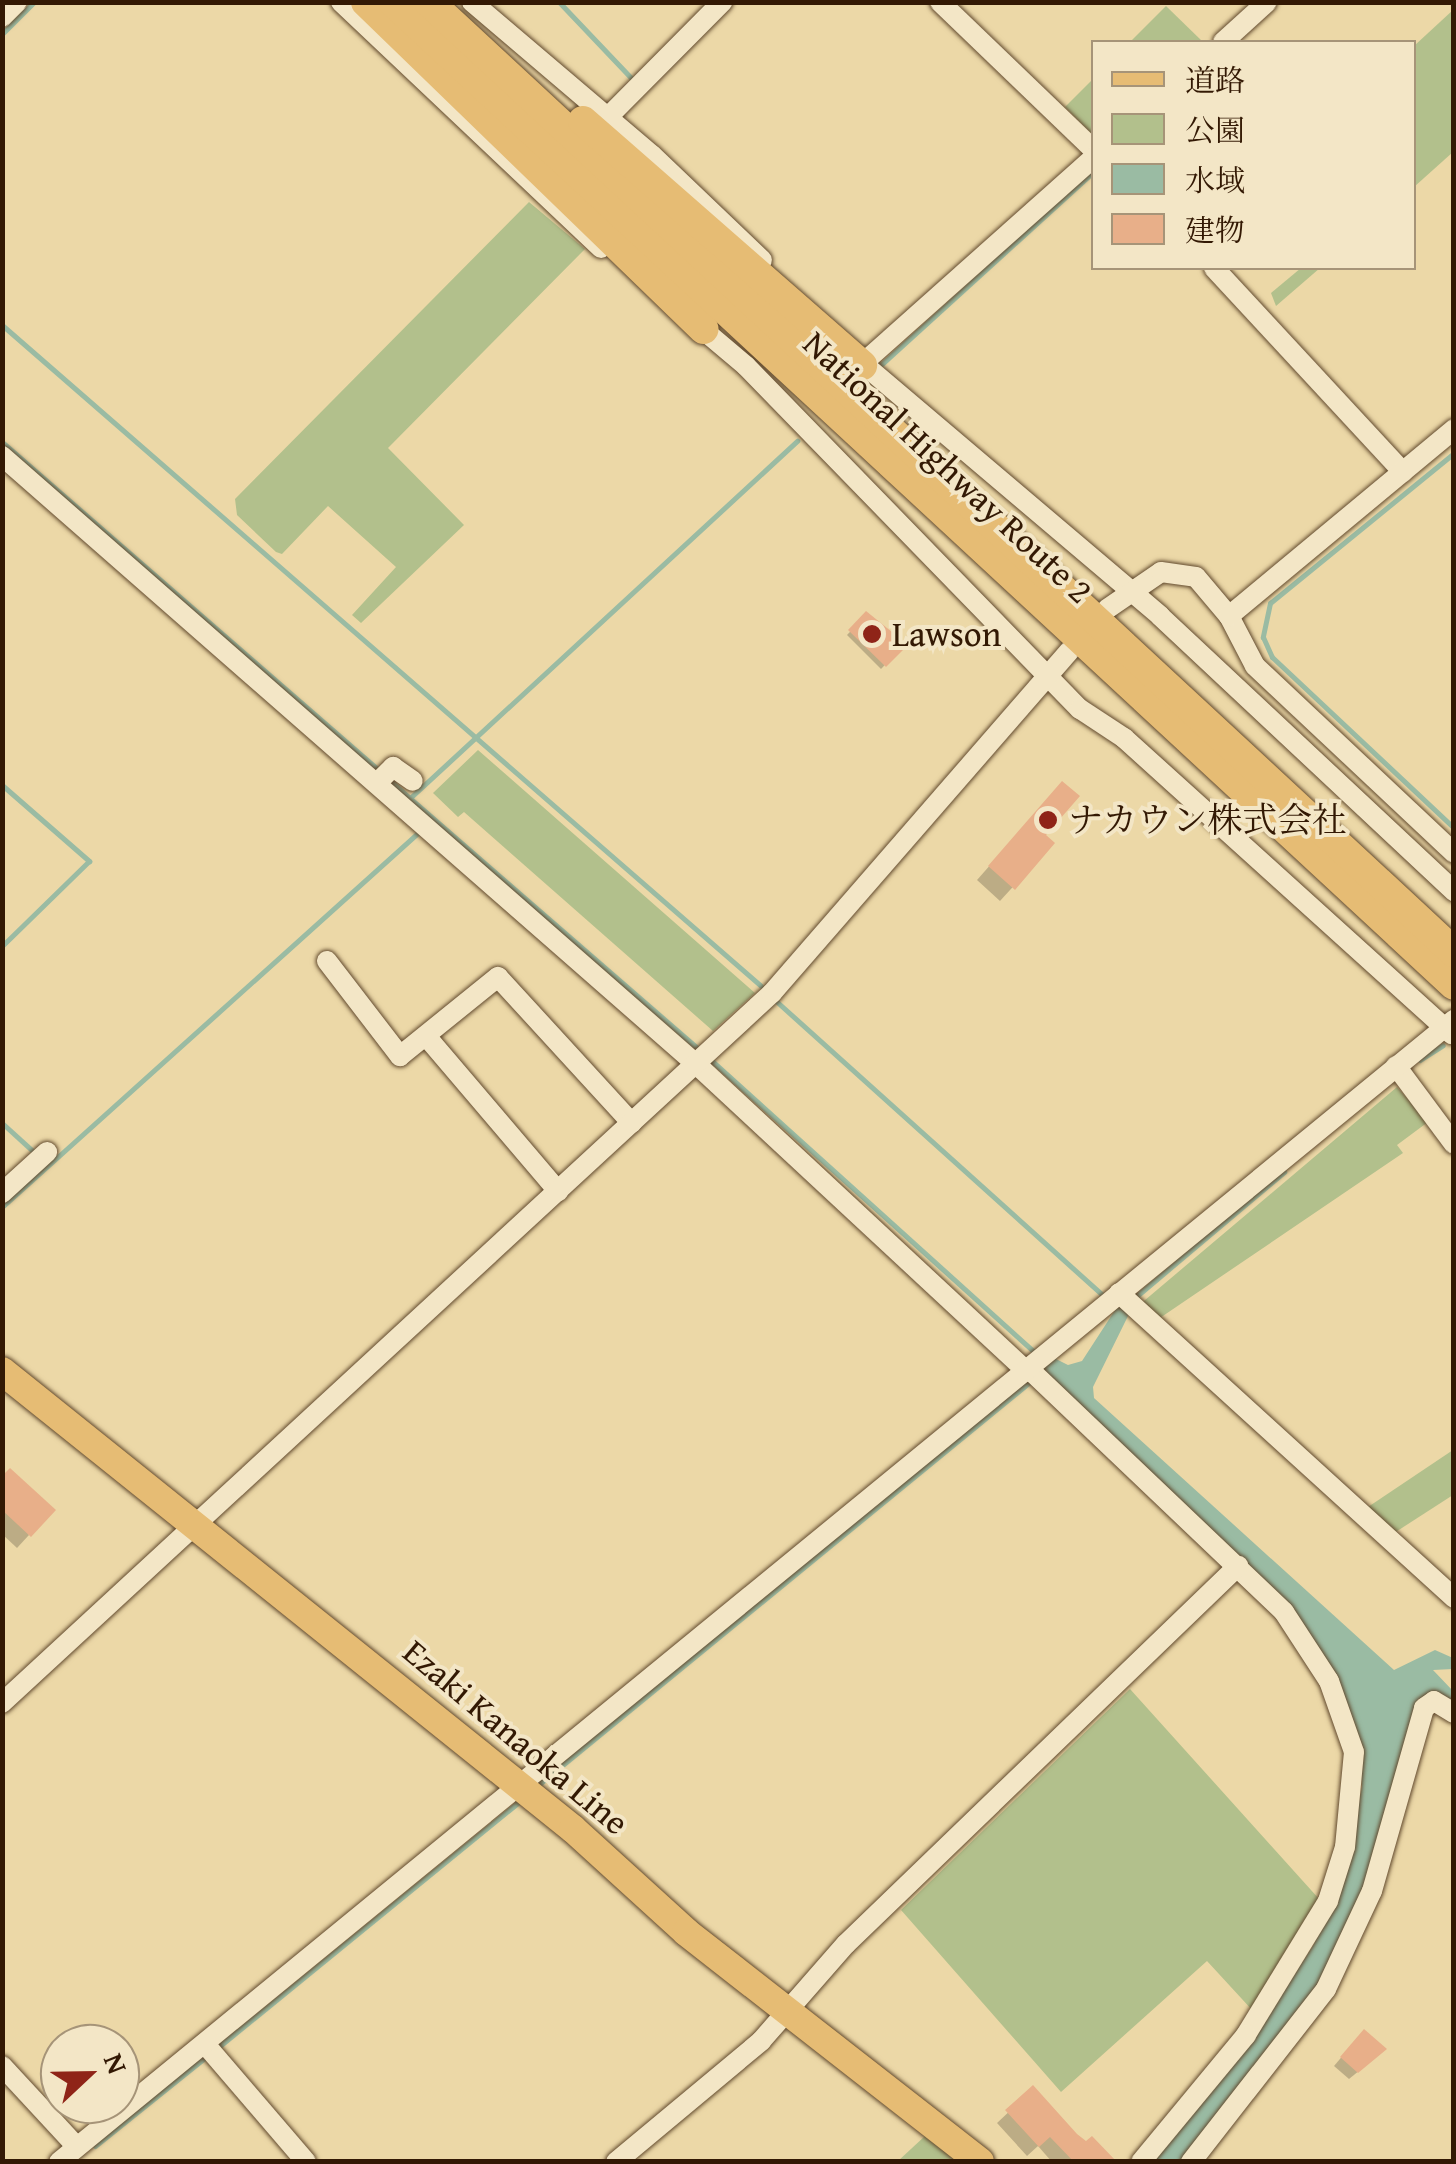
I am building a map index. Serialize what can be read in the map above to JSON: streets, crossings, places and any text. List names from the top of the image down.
{
  "streets": {
    "highway": ["National Highway Route 2"],
    "main road": ["Ezaki Kanaoka Line"]
  },
  "places": ["Lawson", "ナカウン株式会社"],
  "legend": [
    "道路",
    "公園",
    "水域",
    "建物"
  ],
  "north": "right"
}
